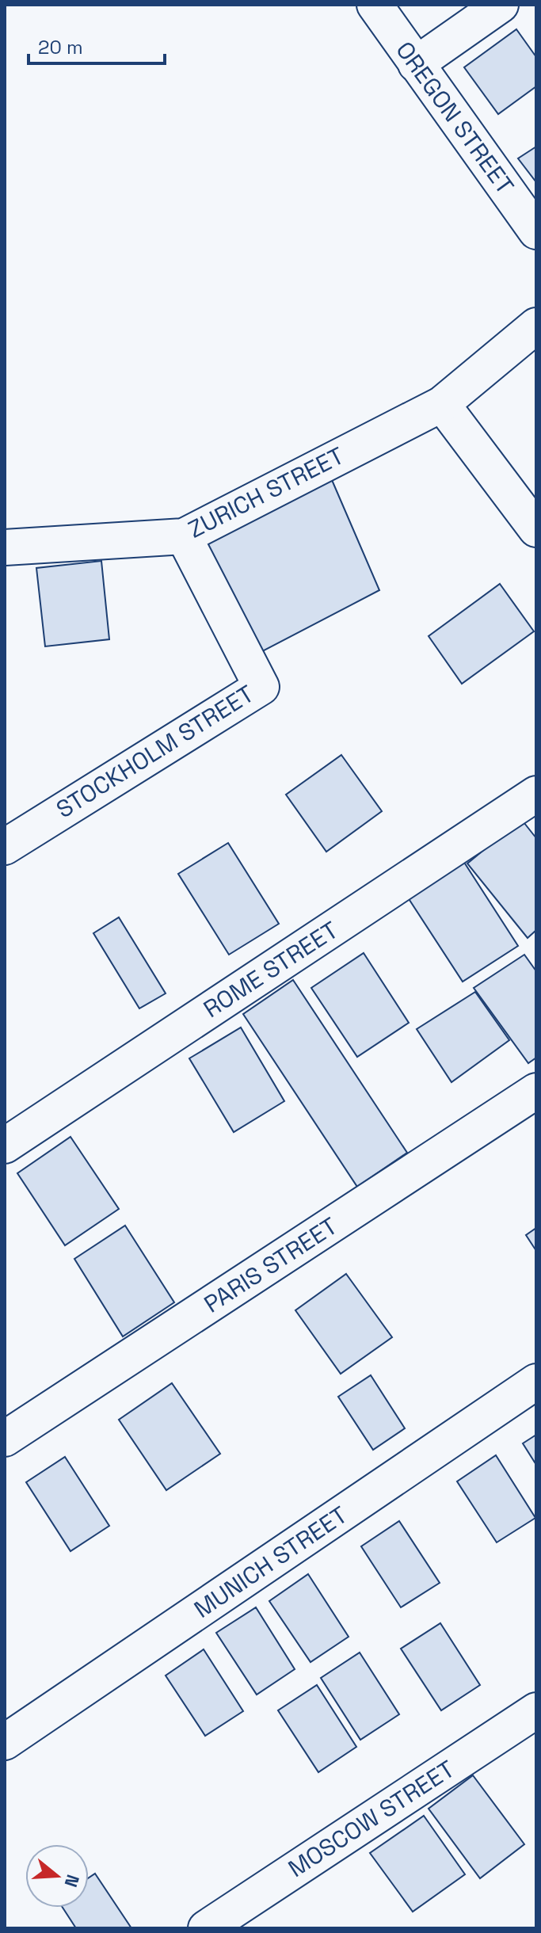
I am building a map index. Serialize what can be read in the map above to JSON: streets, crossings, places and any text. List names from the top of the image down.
{
  "streets": {
    "street": [
      "OREGON STREET",
      "ZURICH STREET",
      "STOCKHOLM STREET",
      "ROME STREET",
      "PARIS STREET",
      "MUNICH STREET",
      "MOSCOW STREET"
    ]
  },
  "crossings": [
    ["ZURICH STREET", "STOCKHOLM STREET"]
  ],
  "scale_bar": "20 m",
  "north": "right"
}
